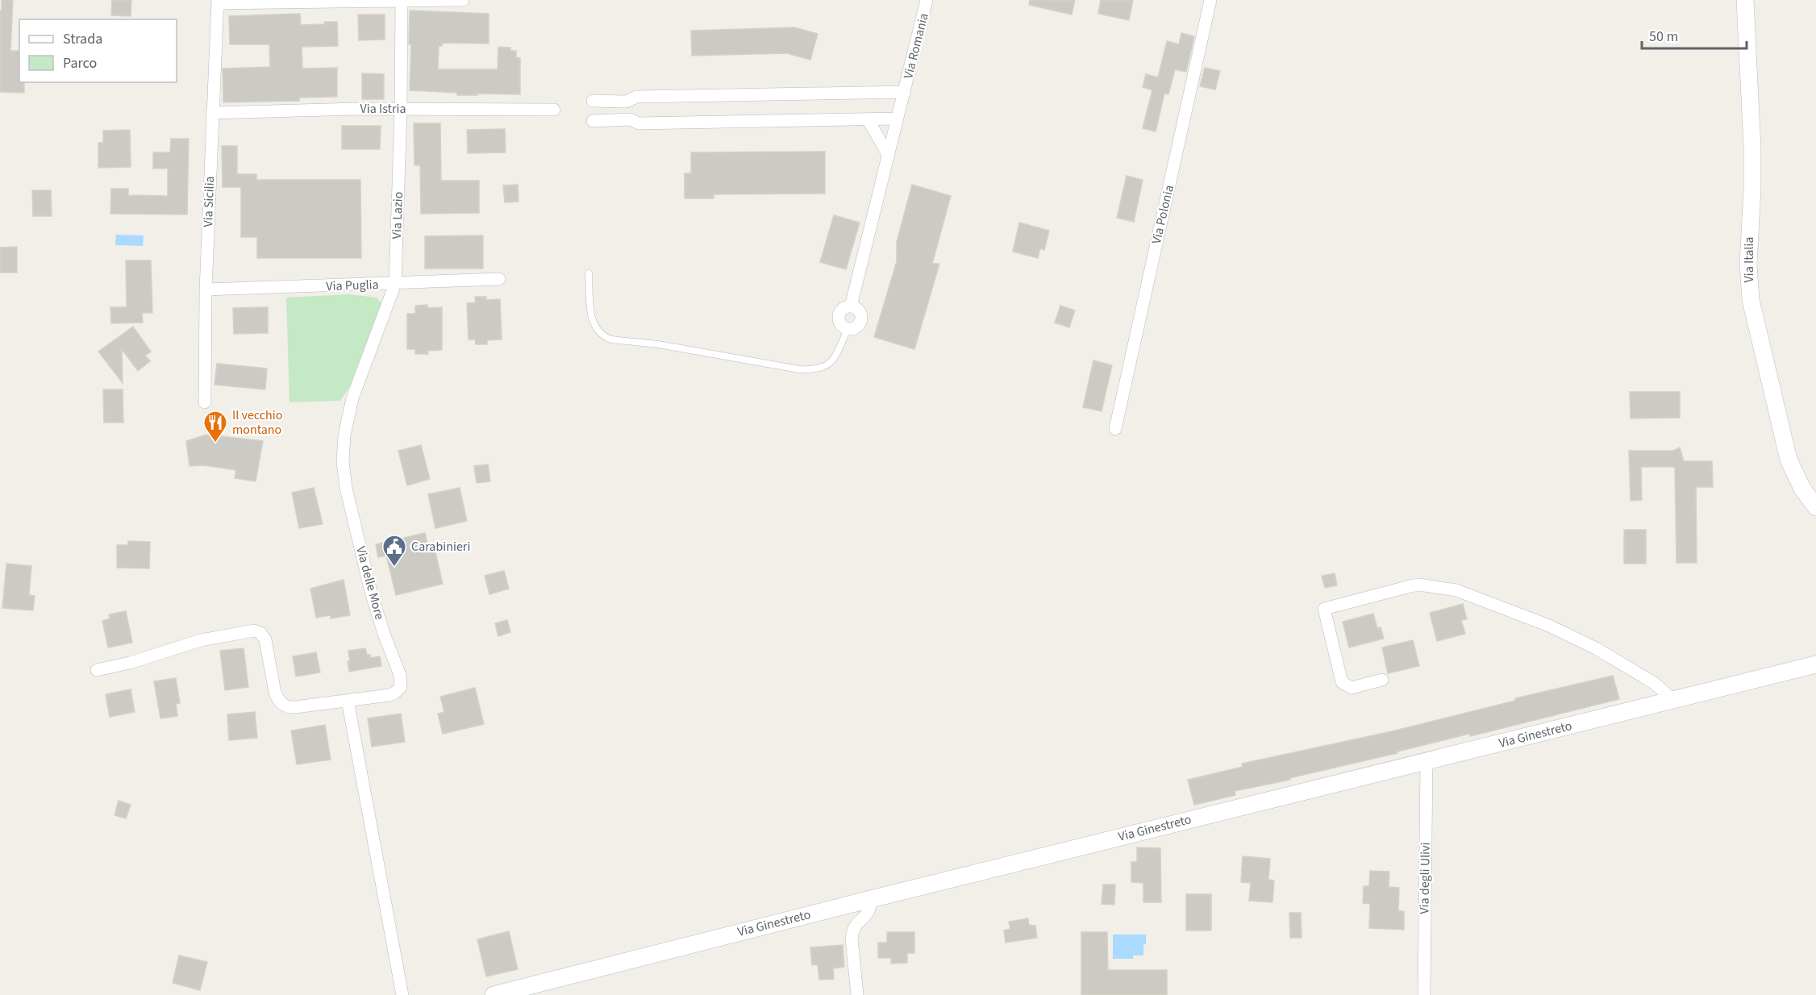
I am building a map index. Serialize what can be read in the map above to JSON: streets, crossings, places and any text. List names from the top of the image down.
{
  "streets": {
    "street": [
      "Via Romania",
      "Via Istria",
      "Via Sicilia",
      "Via Polonia",
      "Via Lazio",
      "Via Italia",
      "Via Puglia",
      "Via delle More",
      "Via Ginestreto",
      "Via degli Ulivi"
    ]
  },
  "crossings": [
    ["Via Istria", "Via Sicilia"],
    ["Via Istria", "Via Lazio"],
    ["Via Sicilia", "Via Puglia"],
    ["Via Lazio", "Via Puglia"],
    ["Via Lazio", "Via delle More"],
    ["Via Ginestreto", "Via degli Ulivi"]
  ],
  "places": {
    "restaurant": ["Il vecchio montano"],
    "public building": ["Carabinieri"]
  },
  "legend": ["Strada", "Parco"],
  "scale_bar": "50 m"
}
